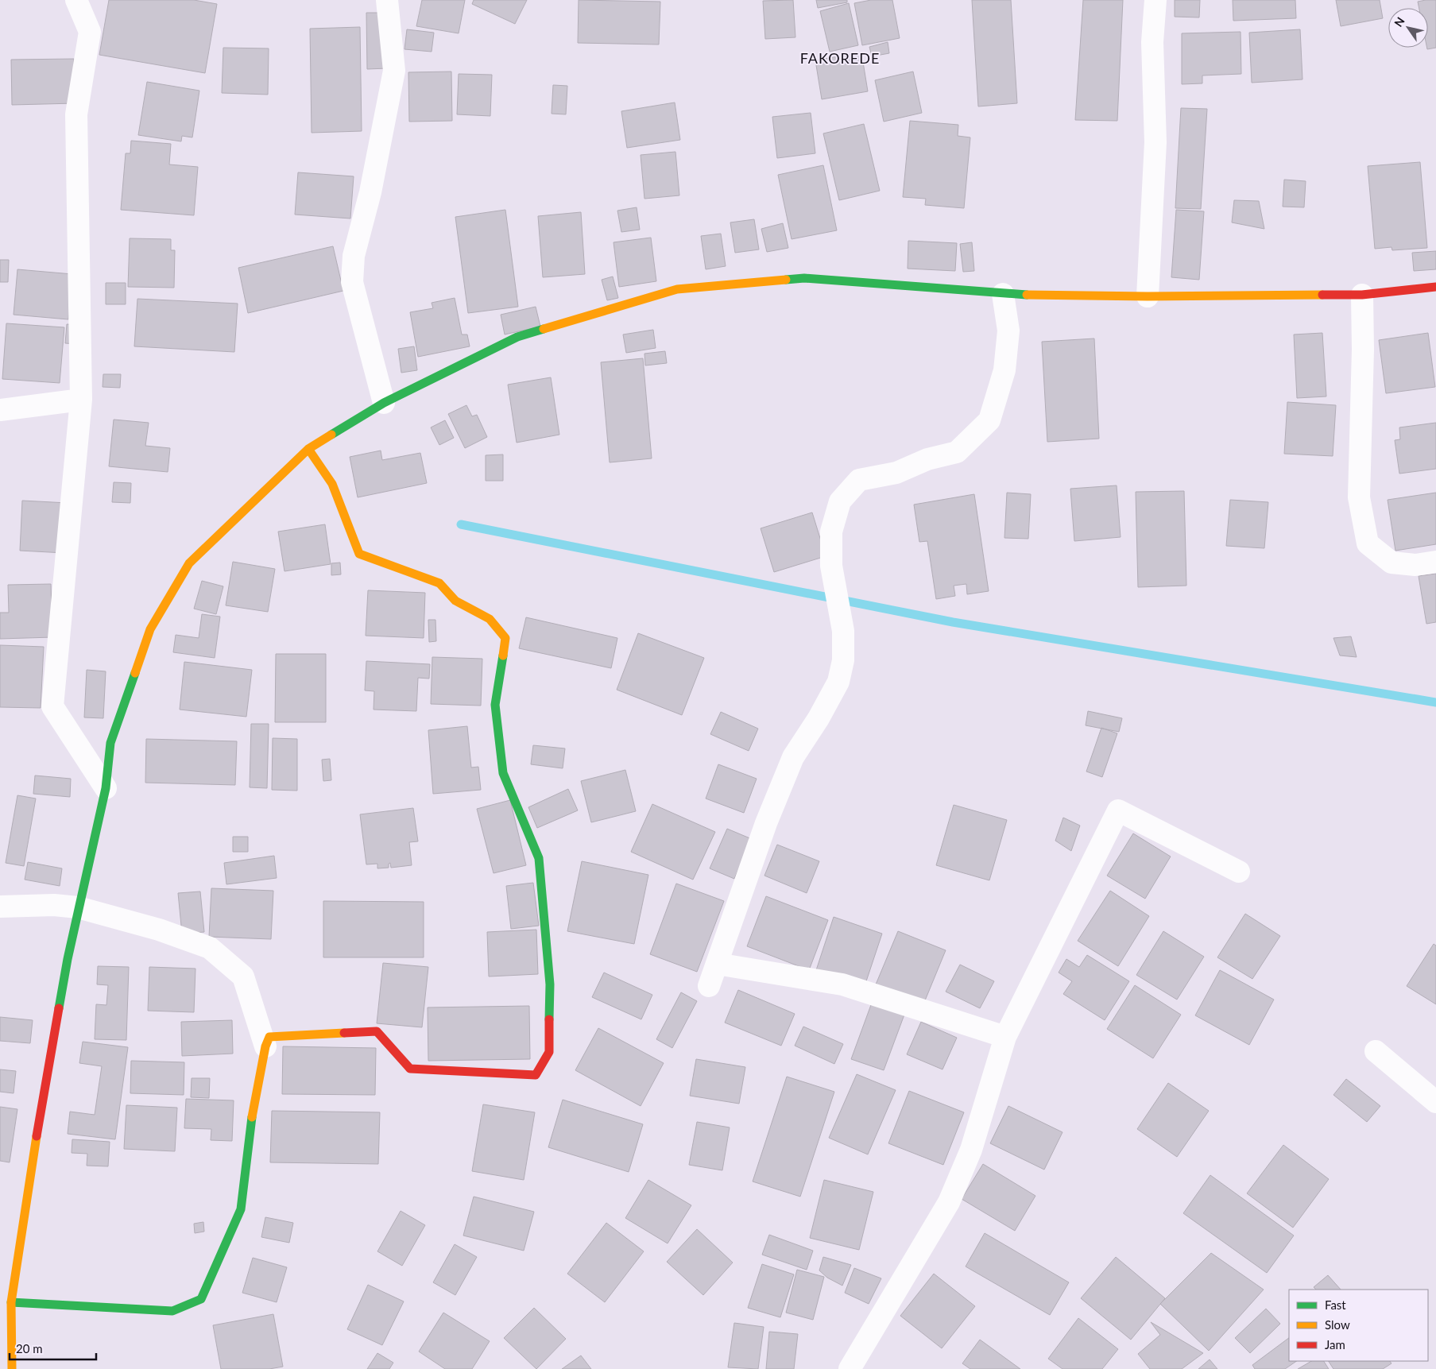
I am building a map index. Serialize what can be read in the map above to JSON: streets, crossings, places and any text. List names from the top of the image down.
{
  "districts": ["FAKOREDE"],
  "legend": ["Fast", "Slow", "Jam"],
  "scale_bar": "20 m",
  "north": "top left"
}
